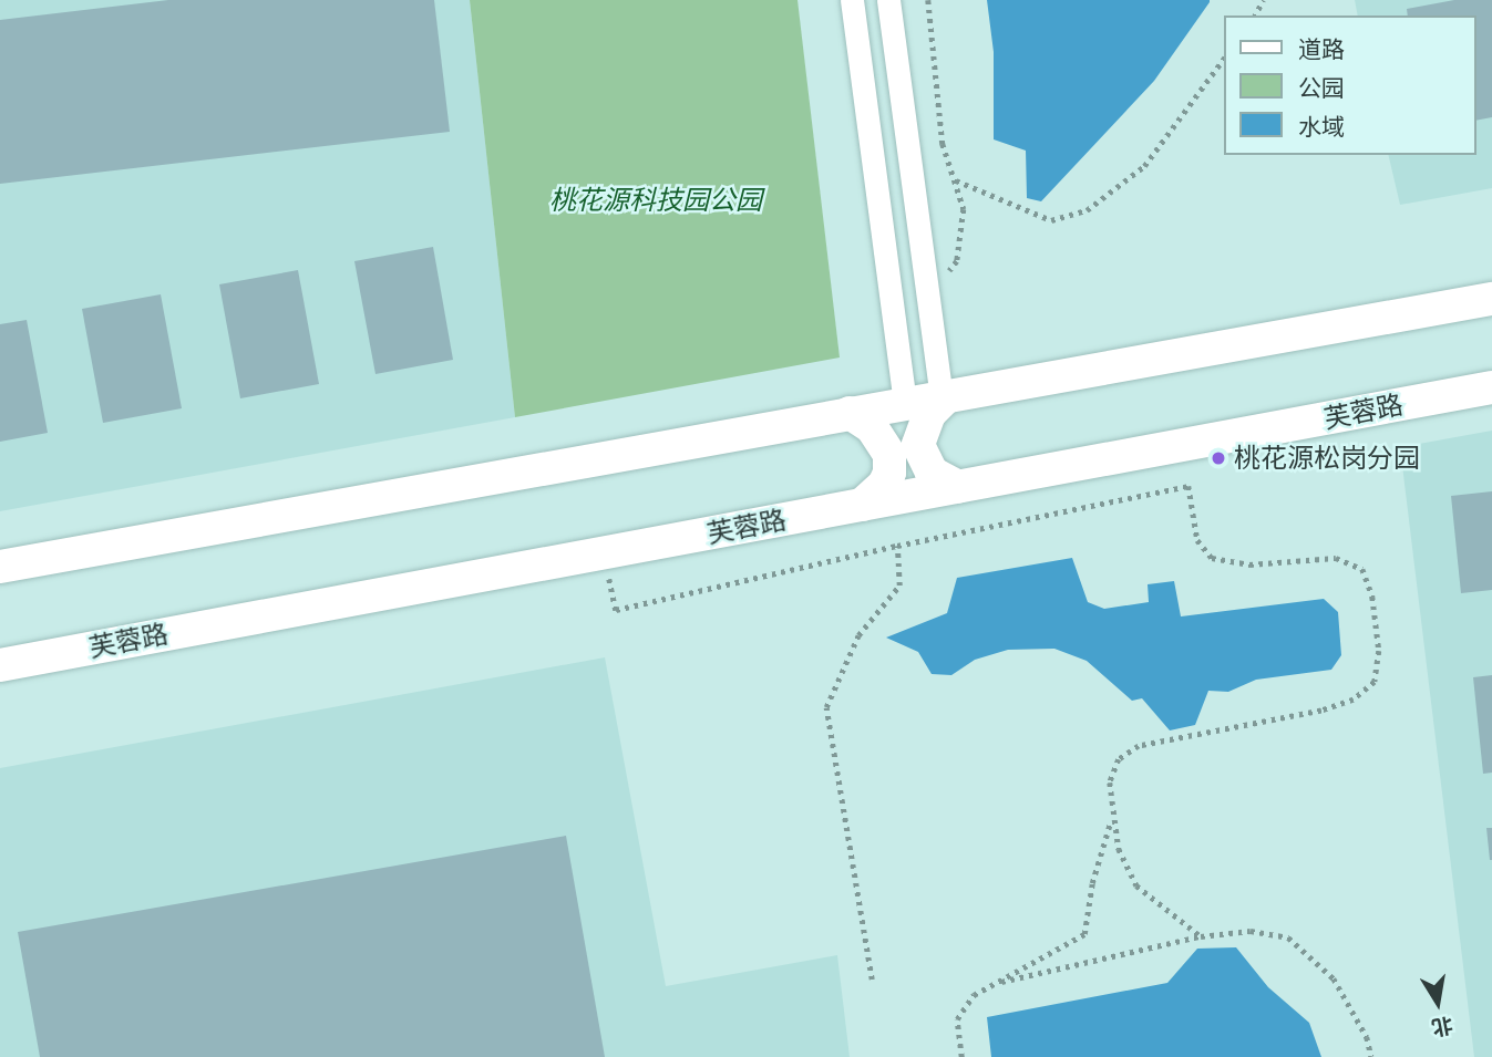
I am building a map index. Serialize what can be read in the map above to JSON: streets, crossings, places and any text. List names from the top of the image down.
{
  "streets": {
    "main road": ["芙蓉路"]
  },
  "parks": ["桃花源科技园公园"],
  "places": ["桃花源松岗分园"],
  "legend": ["道路", "公园", "水域"],
  "north": "bottom"
}
